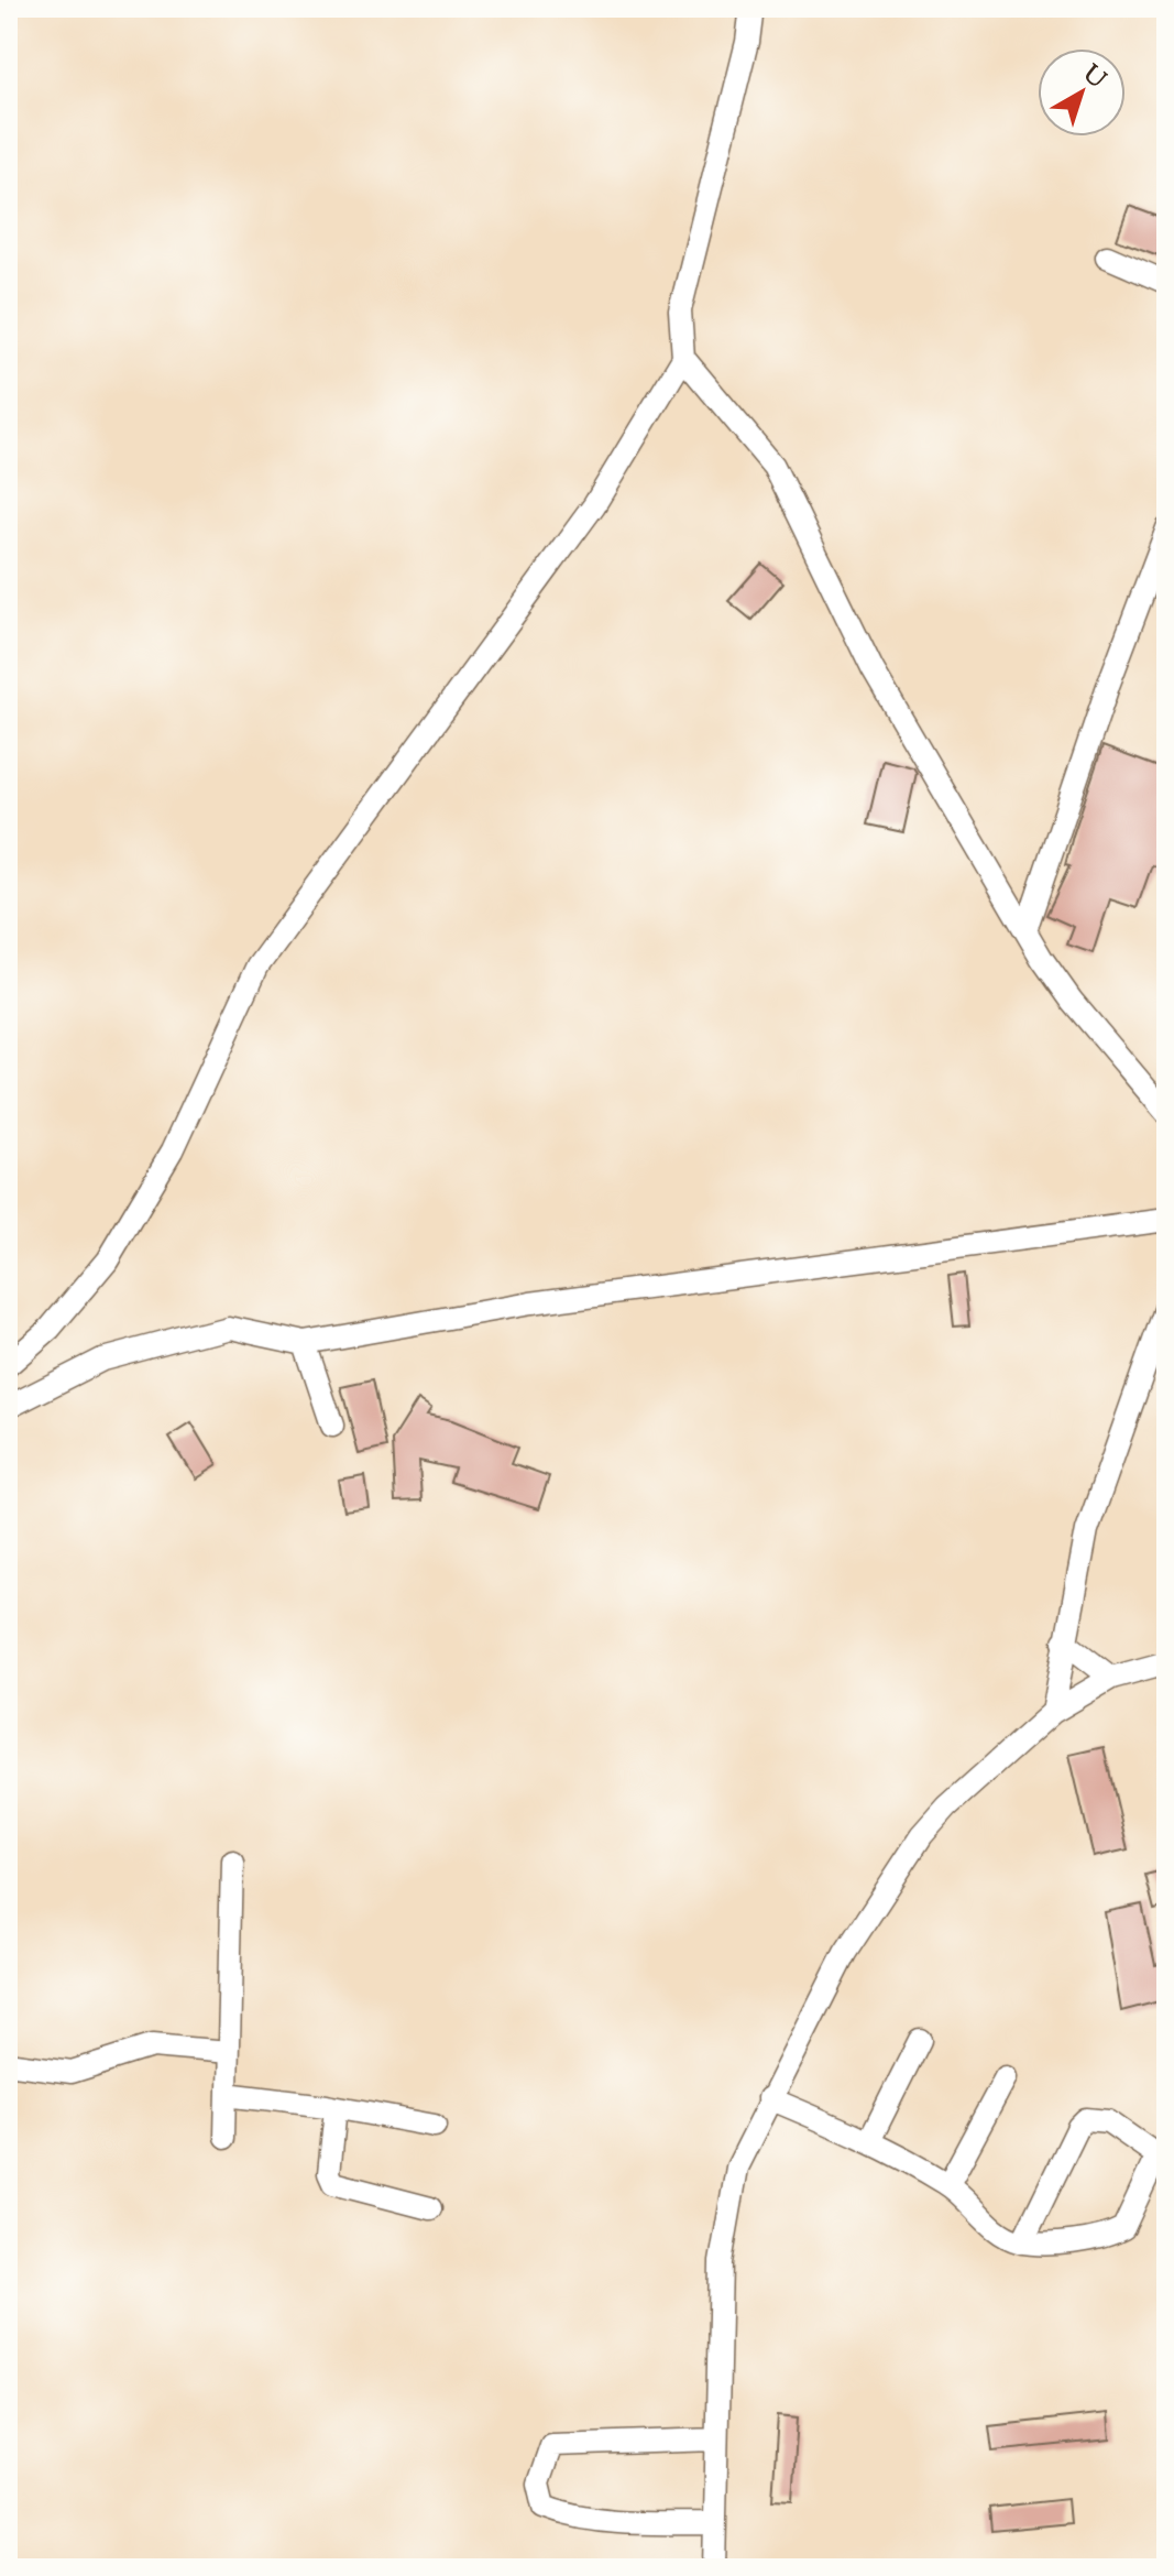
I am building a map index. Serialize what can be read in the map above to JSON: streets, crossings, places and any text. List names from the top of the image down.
{
  "north": "top right"
}
